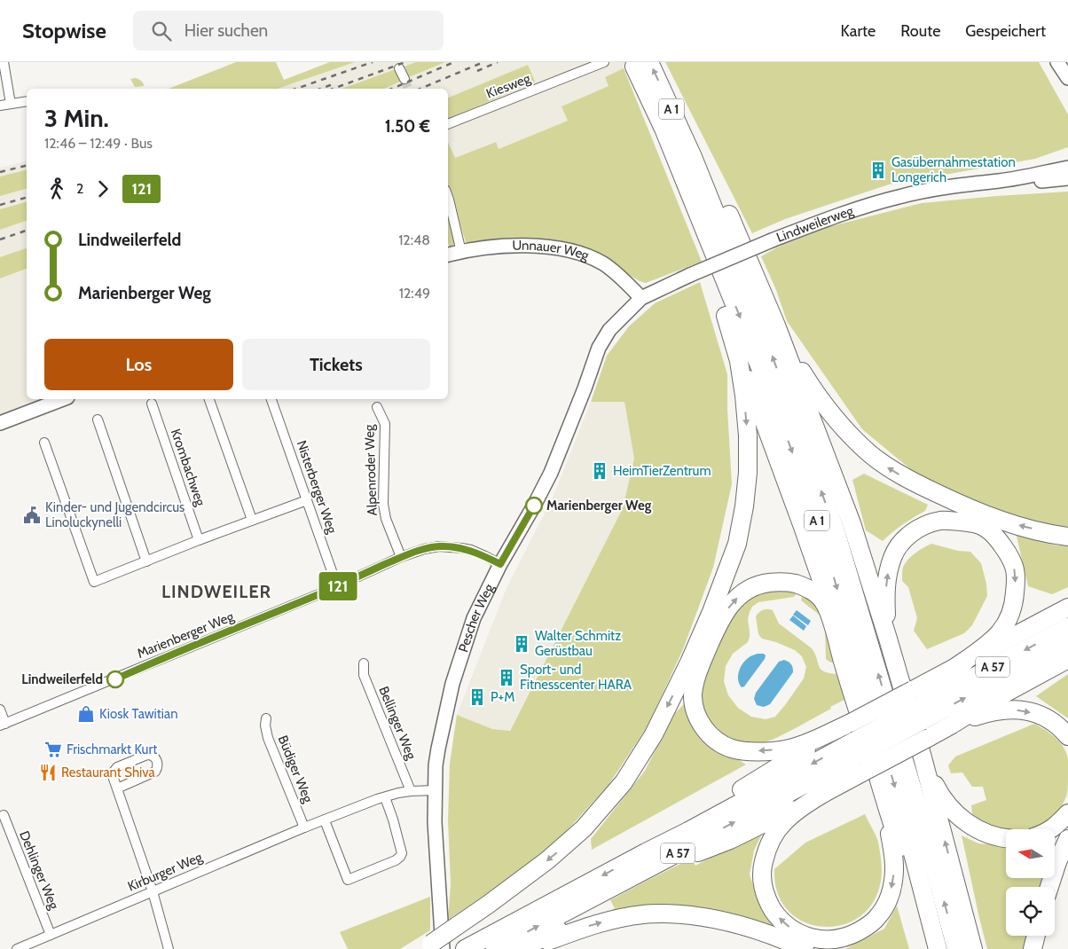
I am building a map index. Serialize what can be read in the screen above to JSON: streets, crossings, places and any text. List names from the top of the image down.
{
  "streets": {
    "highway": ["A 1", "A 57"],
    "street": [
      "Kiesweg",
      "Lindweilerweg",
      "Unnauer Weg",
      "Krombachweg",
      "Alpenroder Weg",
      "Nisterberger Weg",
      "Pescher Weg",
      "Marienberger Weg",
      "Bellinger Weg",
      "Büdiger Weg",
      "Dehlinger Weg",
      "Kirburger Weg"
    ]
  },
  "crossings": [
    ["Lindweilerweg", "Unnauer Weg"],
    ["Lindweilerweg", "Pescher Weg"],
    ["Unnauer Weg", "Pescher Weg"],
    ["Alpenroder Weg", "Marienberger Weg"],
    ["Nisterberger Weg", "Marienberger Weg"],
    ["Pescher Weg", "Marienberger Weg"],
    ["Pescher Weg", "Kirburger Weg"],
    ["Bellinger Weg", "Kirburger Weg"],
    ["Büdiger Weg", "Kirburger Weg"],
    ["Dehlinger Weg", "Kirburger Weg"]
  ],
  "districts": ["LINDWEILER"],
  "places": {
    "building": [
      "Gasübernahmestation Longerich",
      "HeimTierZentrum",
      "Walter Schmitz Gerüstbau",
      "Sport- und Fitnesscenter HARA",
      "P+M"
    ],
    "other": ["Marienberger Weg", "Lindweilerfeld"],
    "public building": ["Kinder- und Jugendcircus Linoluckynelli"],
    "shop": ["Kiosk Tawitian"],
    "supermarket": ["Frischmarkt Kurt"],
    "restaurant": ["Restaurant Shiva"]
  },
  "lines": ["bus line 121"],
  "north": "left",
  "page": {
    "header": "Stopwise",
    "search": "Hier suchen",
    "nav": ["Karte", "Route", "Gespeichert"],
    "on_map": "121",
    "heading": ["3 Min.", "12:46 – 12:49 · Bus", "1.50 €"],
    "legs": ["2", "121"],
    "list": [
      {
        "name": "Lindweilerfeld",
        "value": "12:48"
      },
      {
        "name": "Marienberger Weg",
        "value": "12:49"
      }
    ],
    "buttons": ["Los", "Tickets"]
  }
}
